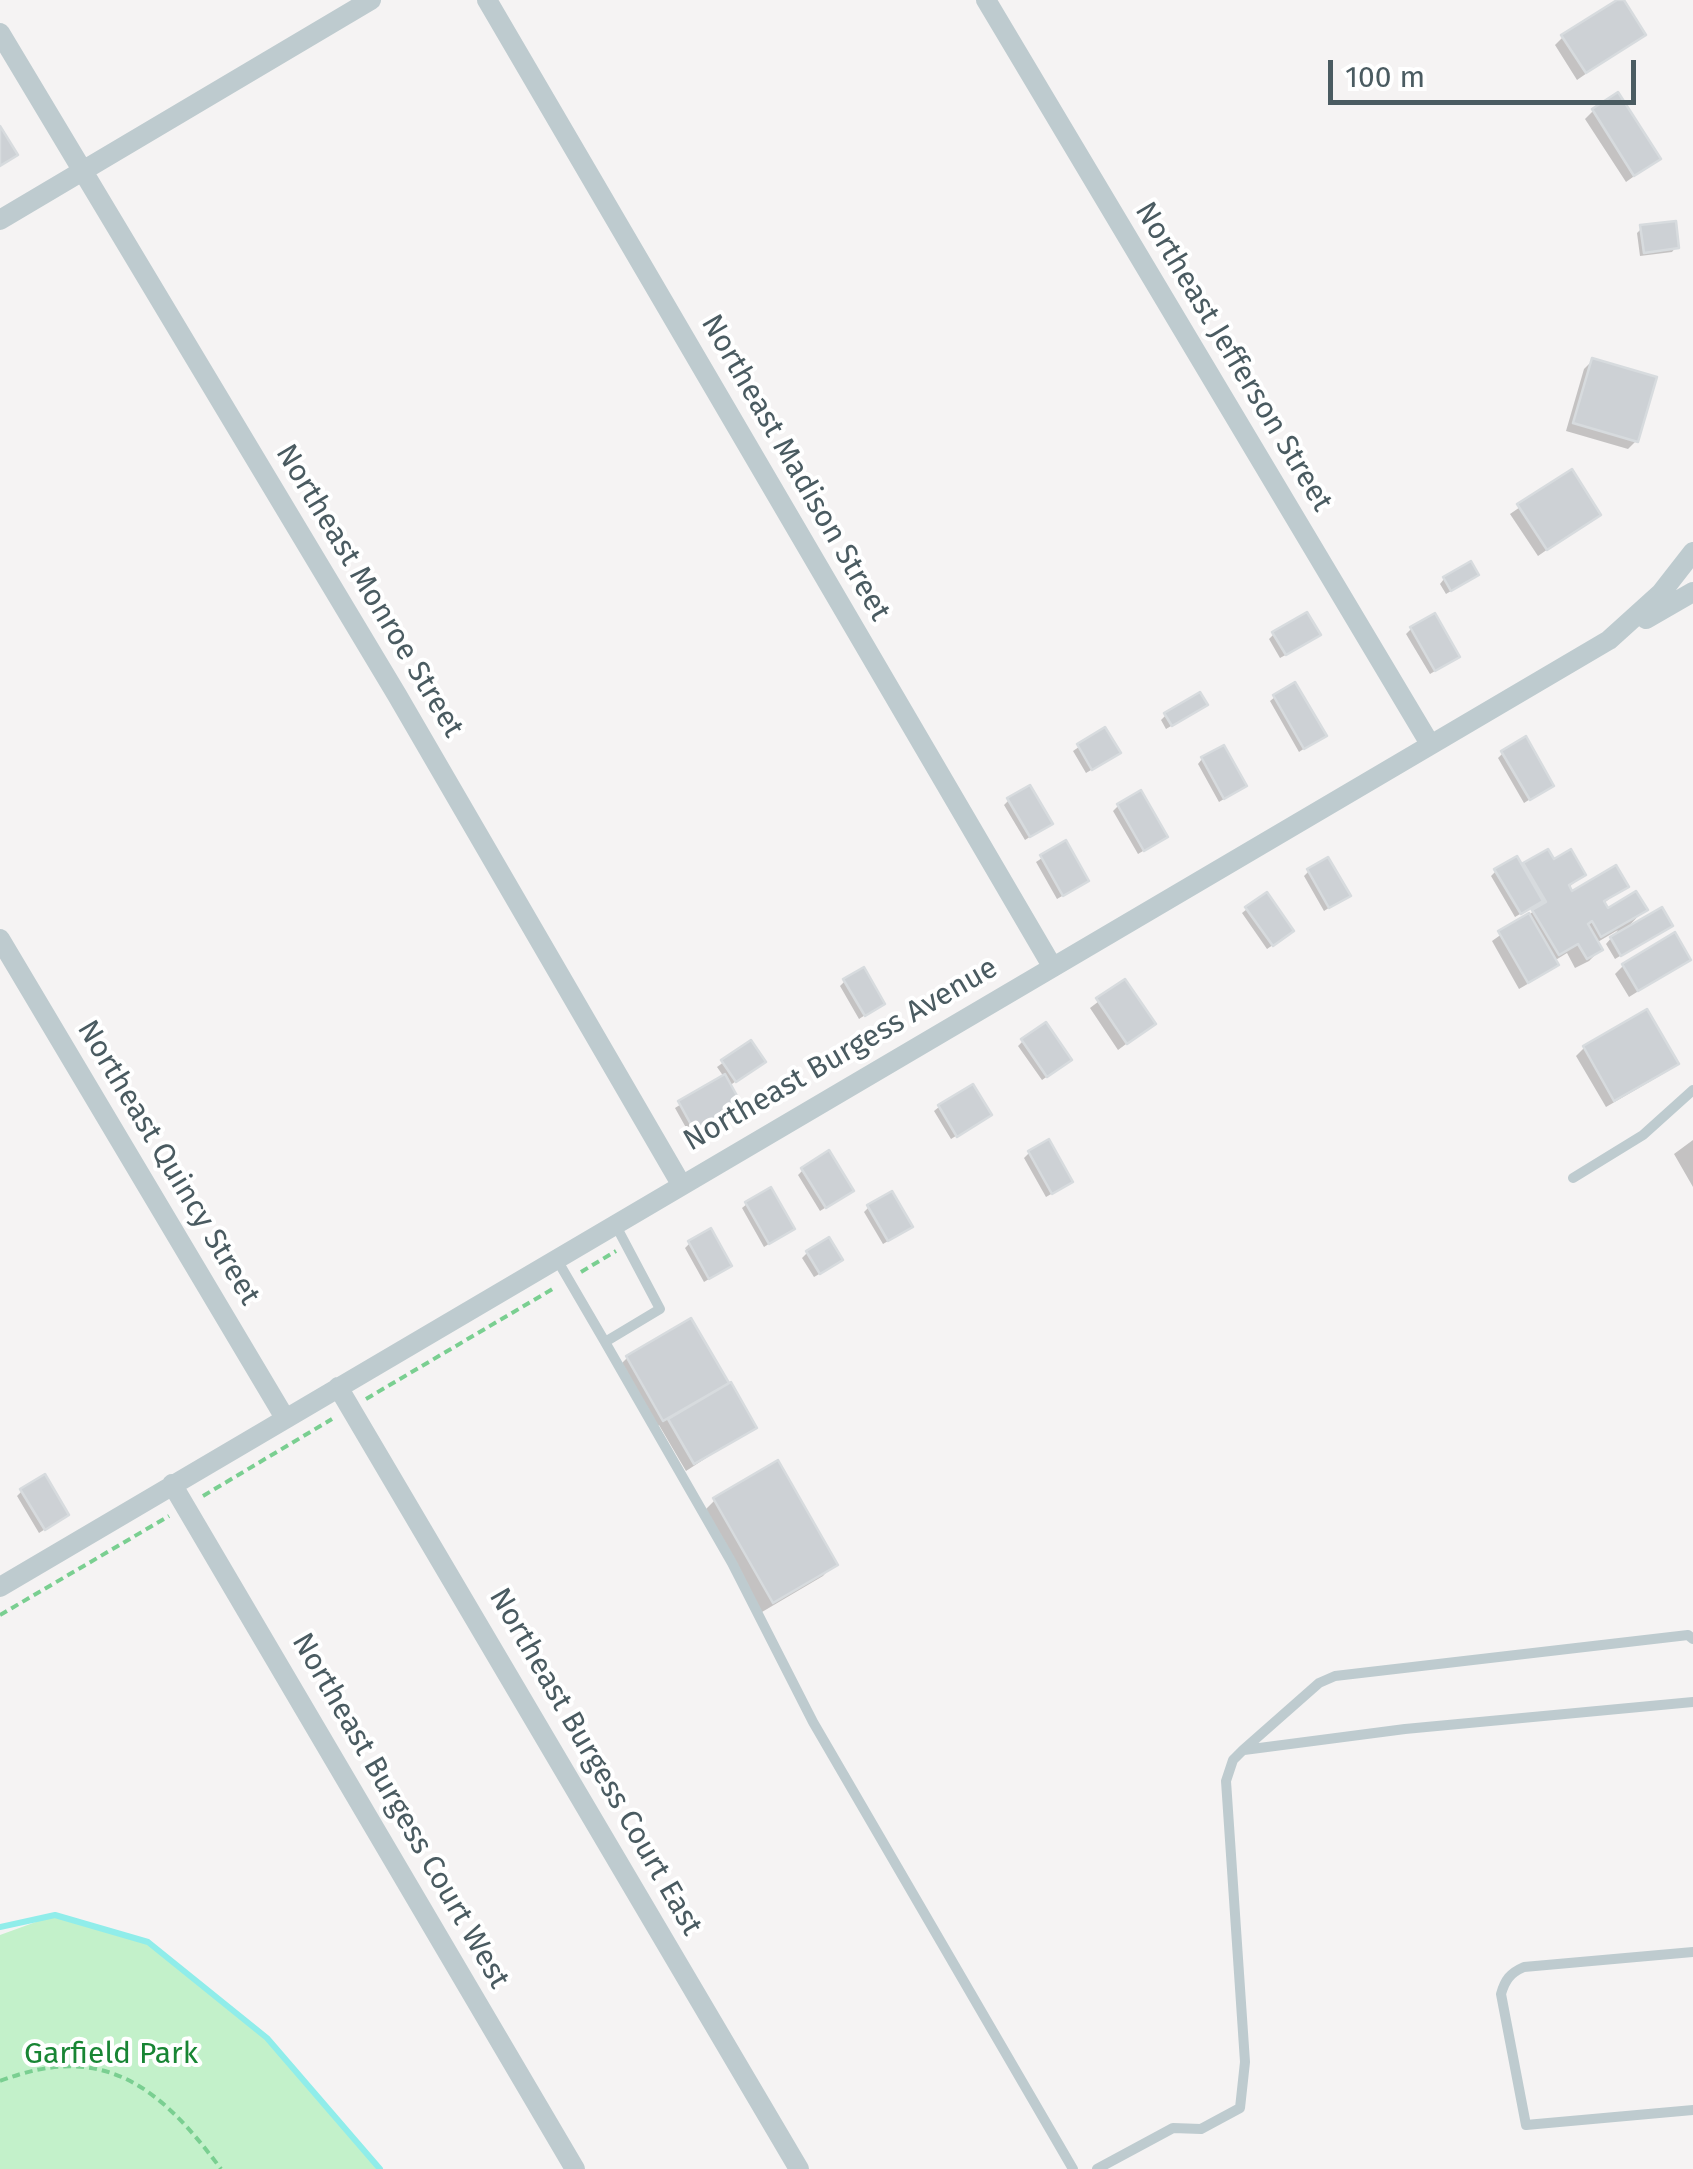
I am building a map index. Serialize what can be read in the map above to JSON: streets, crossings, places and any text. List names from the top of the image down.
{
  "streets": {
    "street": [
      "Northeast Jefferson Street",
      "Northeast Madison Street",
      "Northeast Monroe Street",
      "Northeast Burgess Avenue",
      "Northeast Quincy Street",
      "Northeast Burgess Court East",
      "Northeast Burgess Court West"
    ]
  },
  "crossings": [
    ["Northeast Jefferson Street", "Northeast Burgess Avenue"],
    ["Northeast Madison Street", "Northeast Burgess Avenue"],
    ["Northeast Monroe Street", "Northeast Burgess Avenue"],
    ["Northeast Burgess Avenue", "Northeast Quincy Street"],
    ["Northeast Burgess Avenue", "Northeast Burgess Court East"],
    ["Northeast Burgess Avenue", "Northeast Burgess Court West"]
  ],
  "parks": ["Garfield Park"],
  "scale_bar": "100 m"
}
